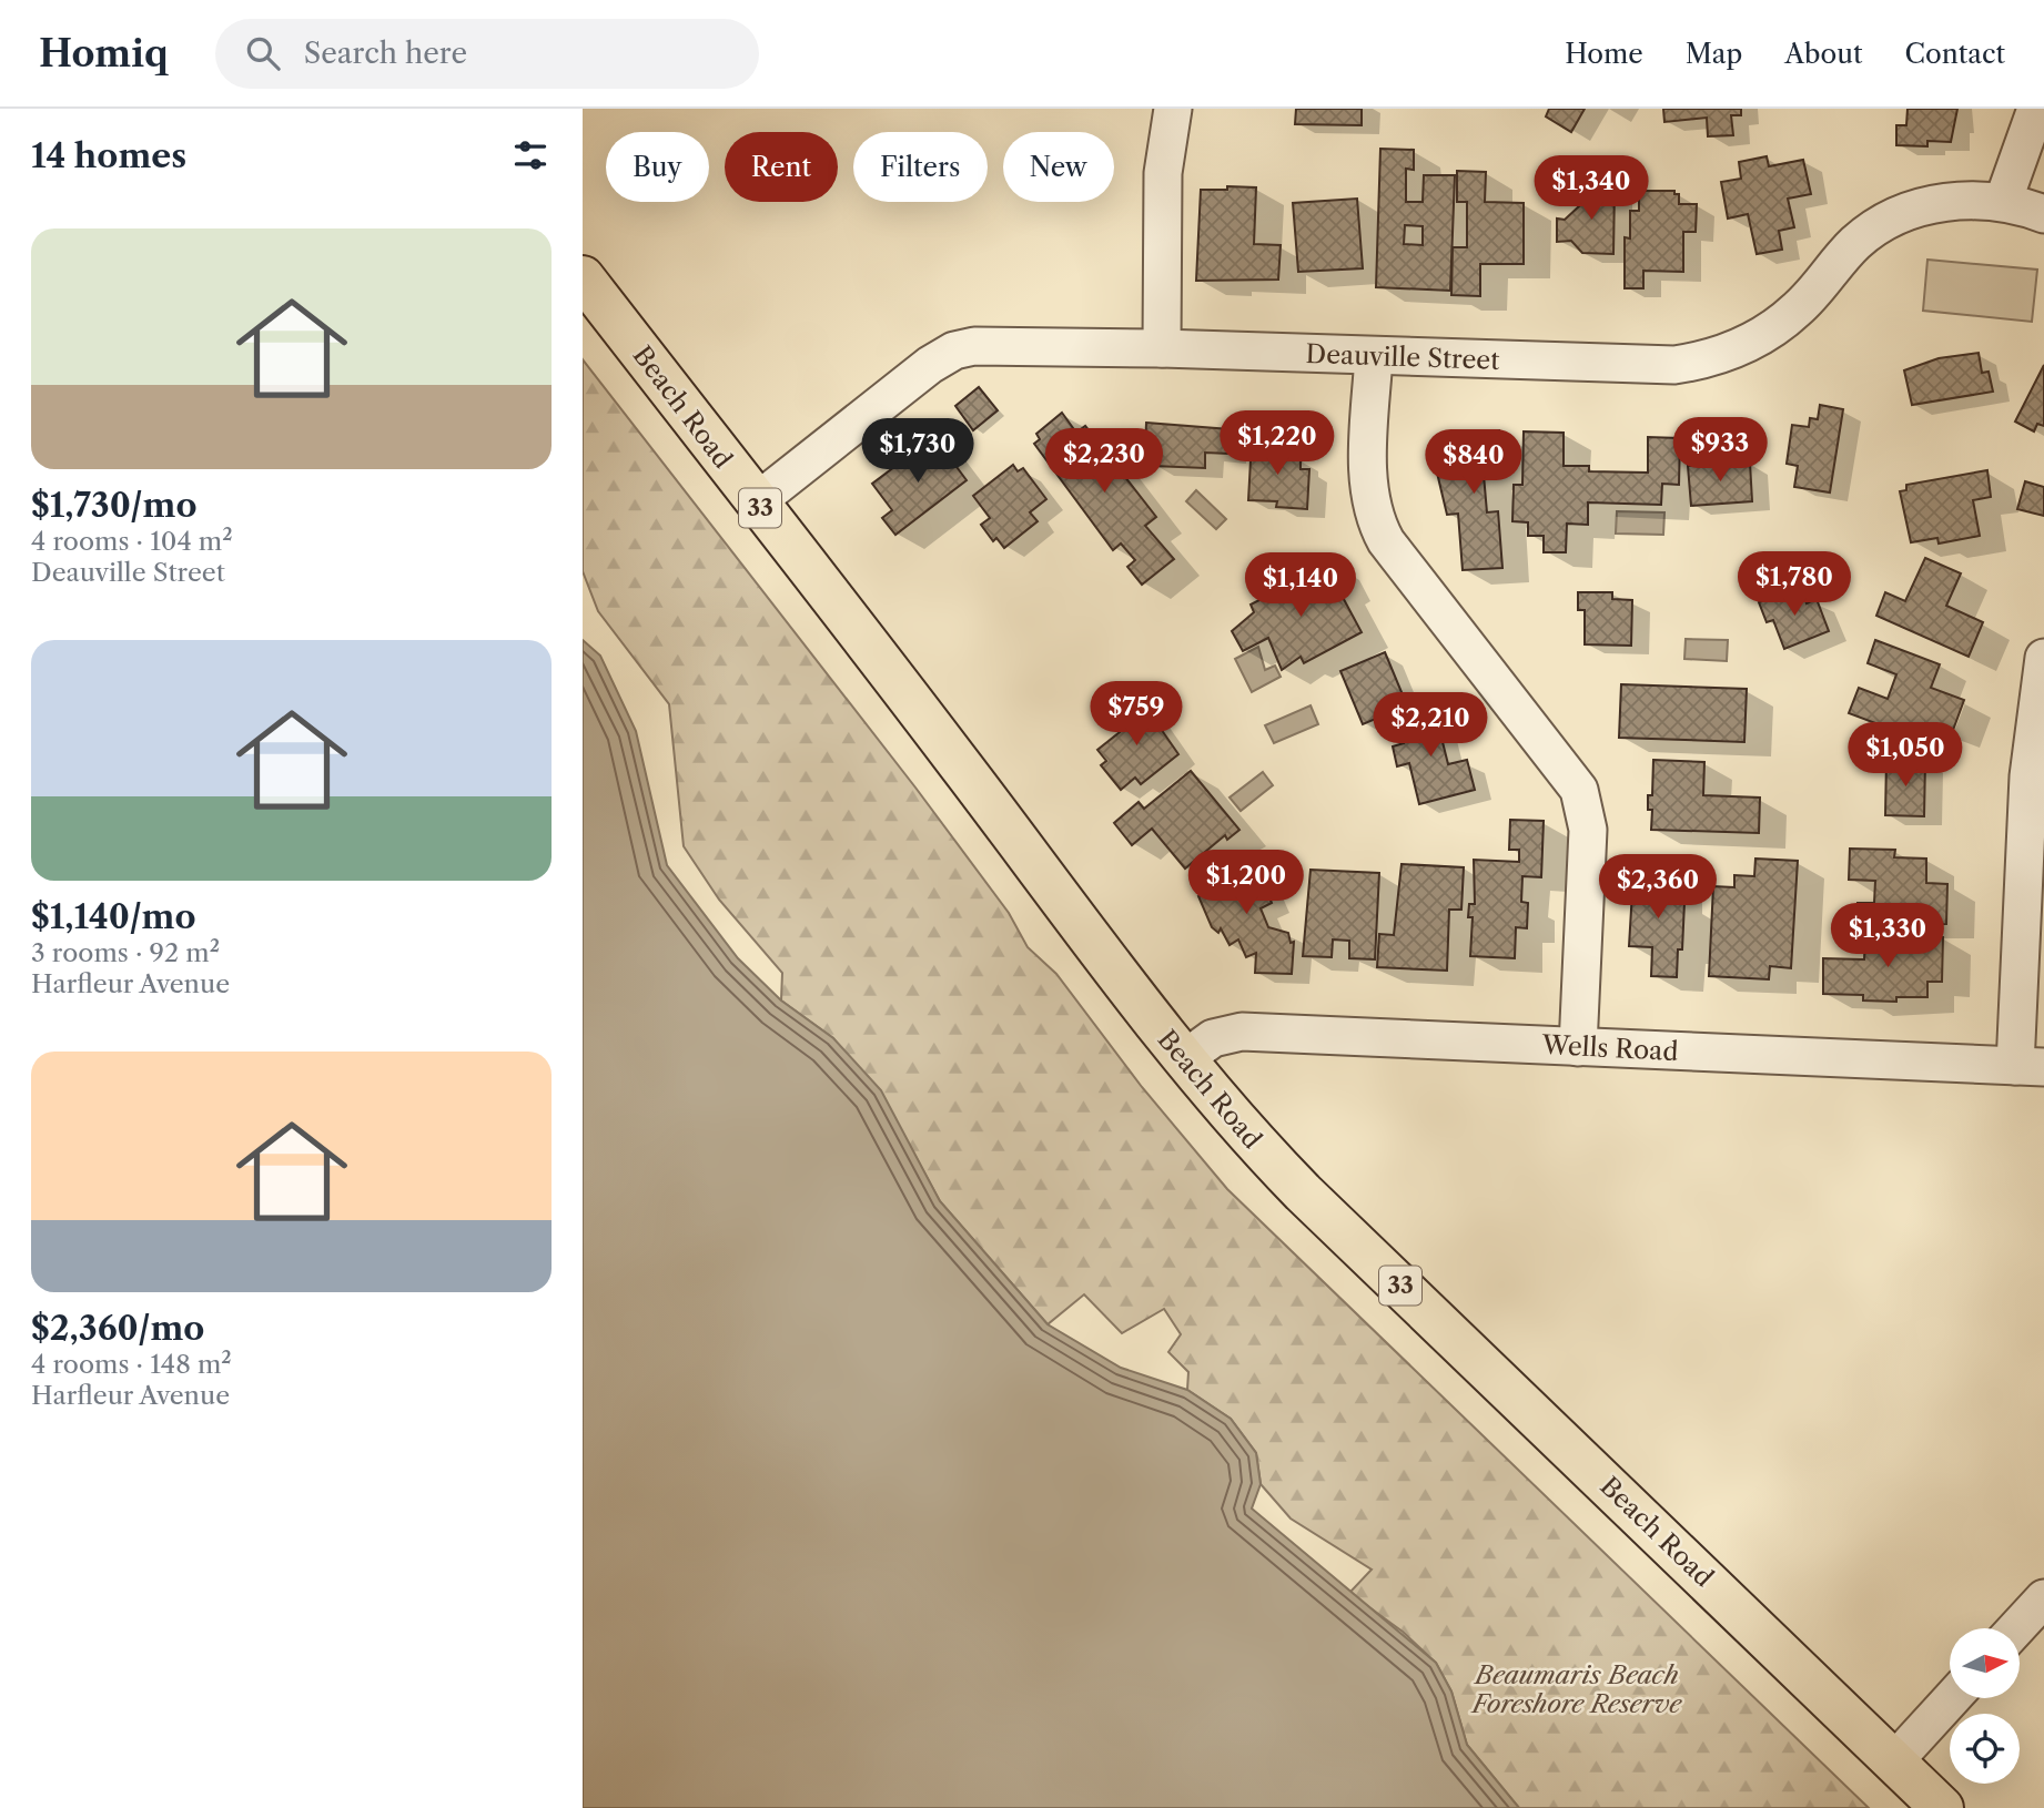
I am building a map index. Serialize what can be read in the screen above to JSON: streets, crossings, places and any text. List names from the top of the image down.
{
  "streets": {
    "main road": ["Beach Road", "33"],
    "street": ["Deauville Street", "Wells Road"]
  },
  "crossings": [
    ["Deauville Street", "Beach Road"],
    ["Beach Road", "Wells Road"]
  ],
  "parks": ["Beaumaris Beach Foreshore Reserve"],
  "north": "right",
  "page": {
    "header": "Homiq",
    "search": "Search here",
    "nav": [
      "Home",
      "Map",
      "About",
      "Contact"
    ],
    "heading": "14 homes",
    "chip": [
      "Buy",
      "Rent",
      "Filters",
      "New"
    ],
    "price": [
      "$1,340",
      "$1,220",
      "$933",
      "$1,730",
      "$2,230",
      "$840",
      "$1,780",
      "$1,140",
      "$759",
      "$2,210",
      "$1,050",
      "$1,200",
      "$2,360",
      "$1,330"
    ],
    "list": [
      {
        "name": "$1,730/mo",
        "note": "4 rooms · 104 m² · Deauville Street"
      },
      {
        "name": "$1,140/mo",
        "note": "3 rooms · 92 m² · Harfleur Avenue"
      },
      {
        "name": "$2,360/mo",
        "note": "4 rooms · 148 m² · Harfleur Avenue"
      }
    ]
  }
}
